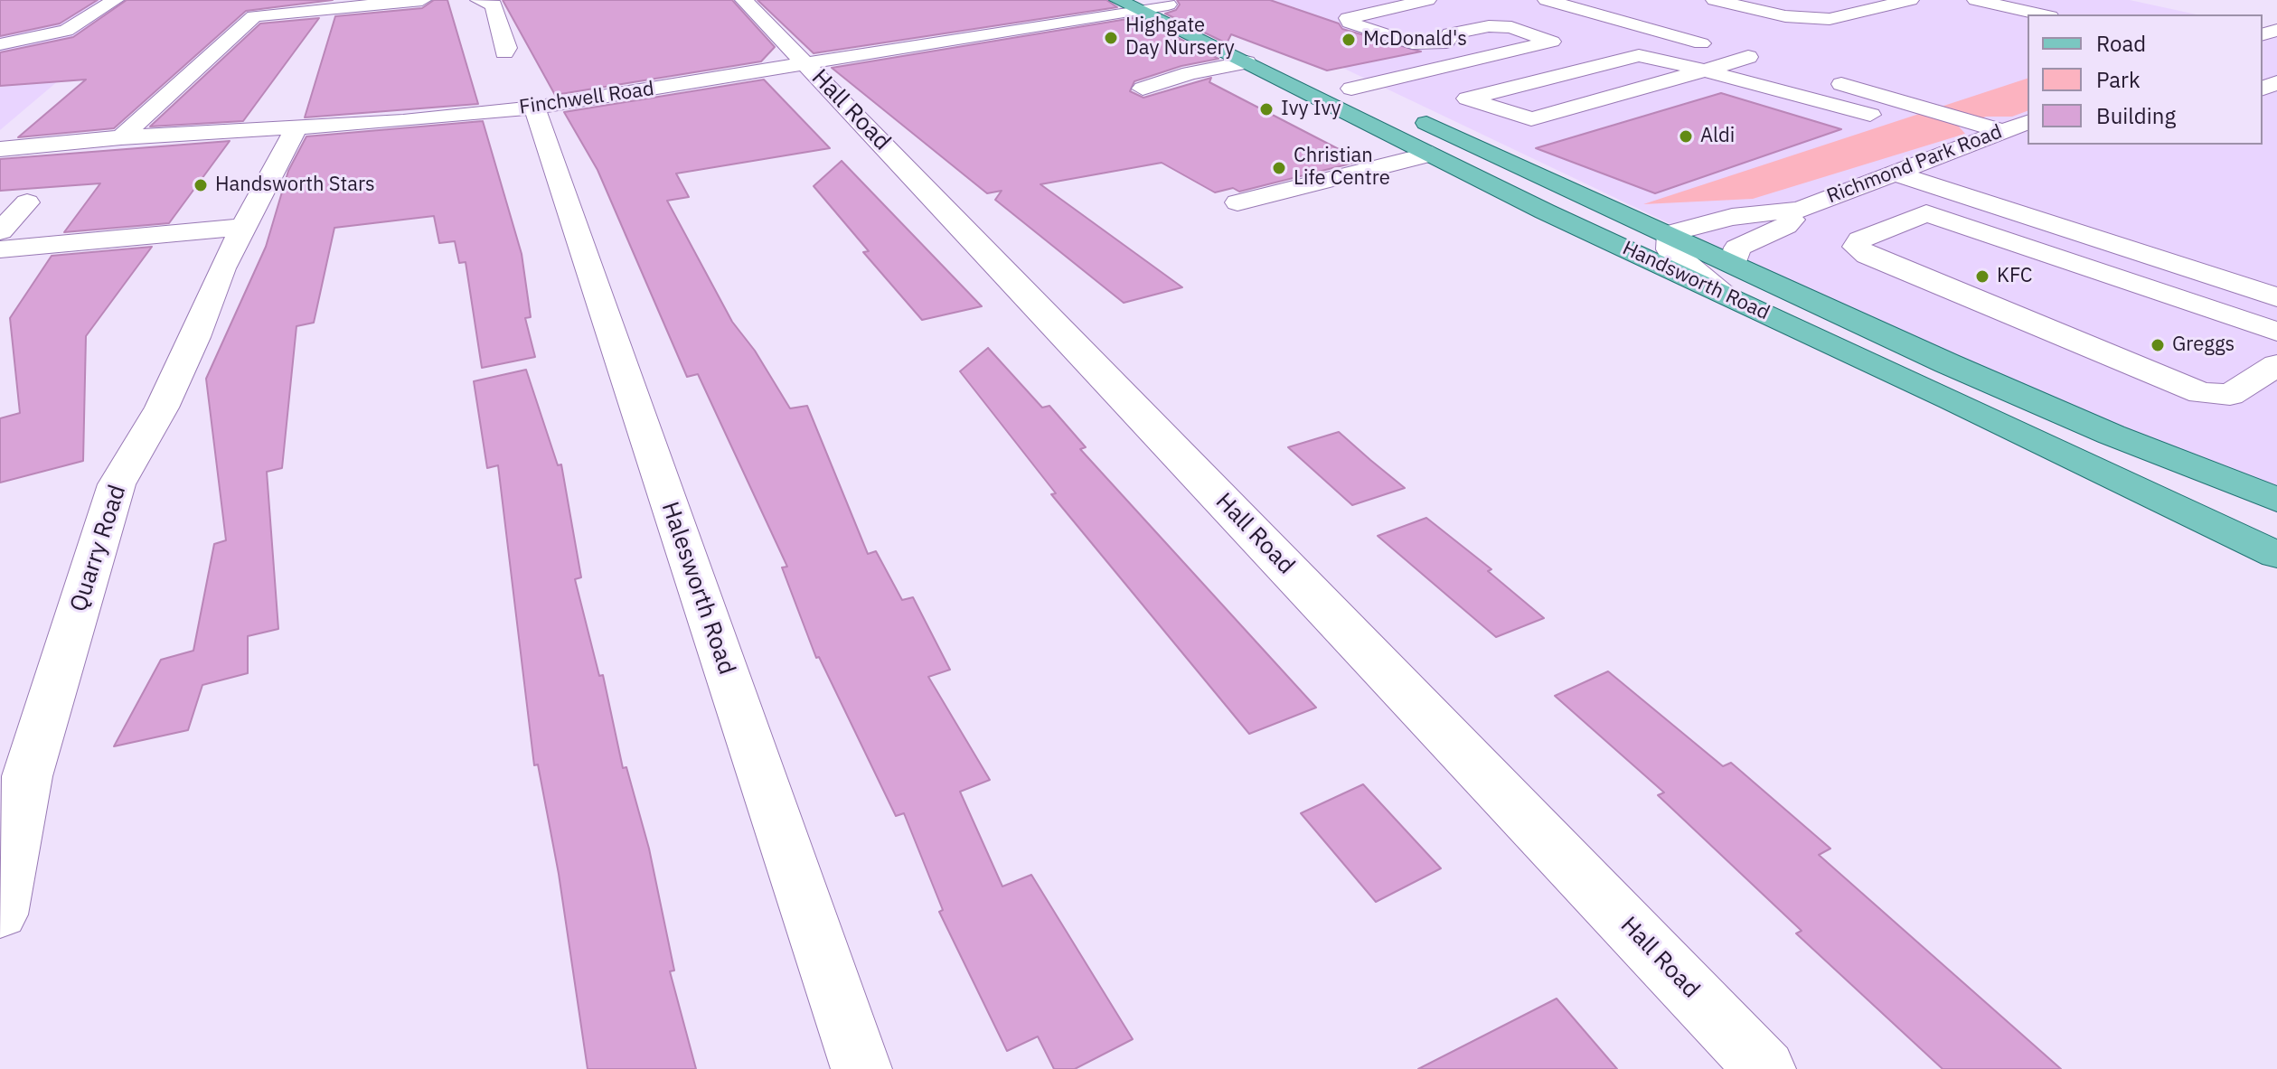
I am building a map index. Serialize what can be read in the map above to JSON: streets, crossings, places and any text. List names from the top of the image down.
{
  "streets": {
    "main road": ["Handsworth Road"],
    "street": [
      "Finchwell Road",
      "Hall Road",
      "Richmond Park Road",
      "Quarry Road",
      "Halesworth Road"
    ]
  },
  "crossings": [
    ["Finchwell Road", "Hall Road"],
    ["Finchwell Road", "Handsworth Road"],
    ["Finchwell Road", "Quarry Road"],
    ["Finchwell Road", "Halesworth Road"],
    ["Richmond Park Road", "Handsworth Road"]
  ],
  "places": [
    "Highgate Day Nursery",
    "McDonald's",
    "Ivy Ivy",
    "Aldi",
    "Christian Life Centre",
    "Handsworth Stars",
    "KFC",
    "Greggs"
  ],
  "legend": ["Road", "Park", "Building"]
}
